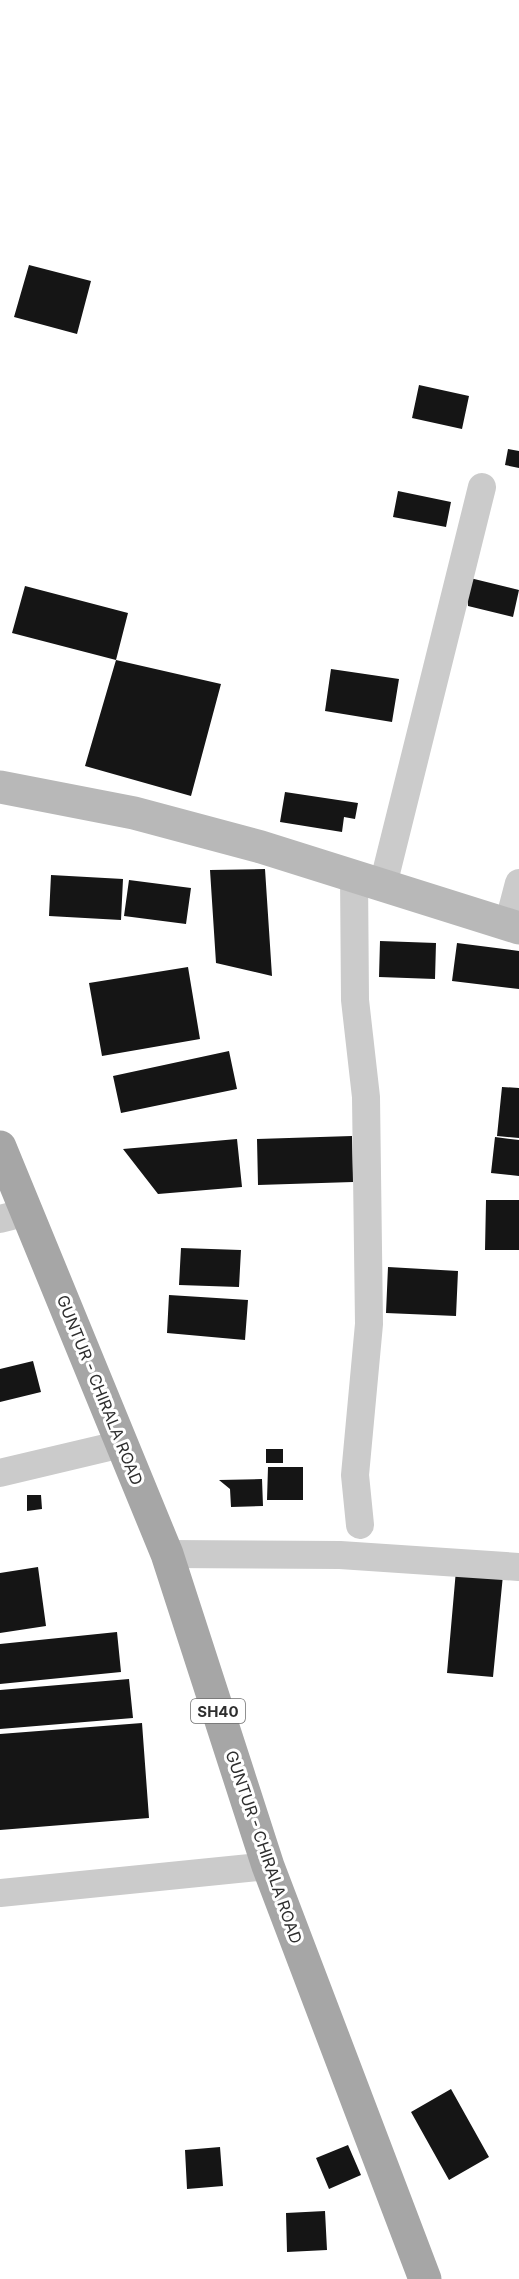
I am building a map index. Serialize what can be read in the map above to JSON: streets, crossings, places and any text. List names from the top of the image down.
{
  "streets": {
    "main road": ["GUNTUR - CHIRALA ROAD", "SH40"]
  }
}
